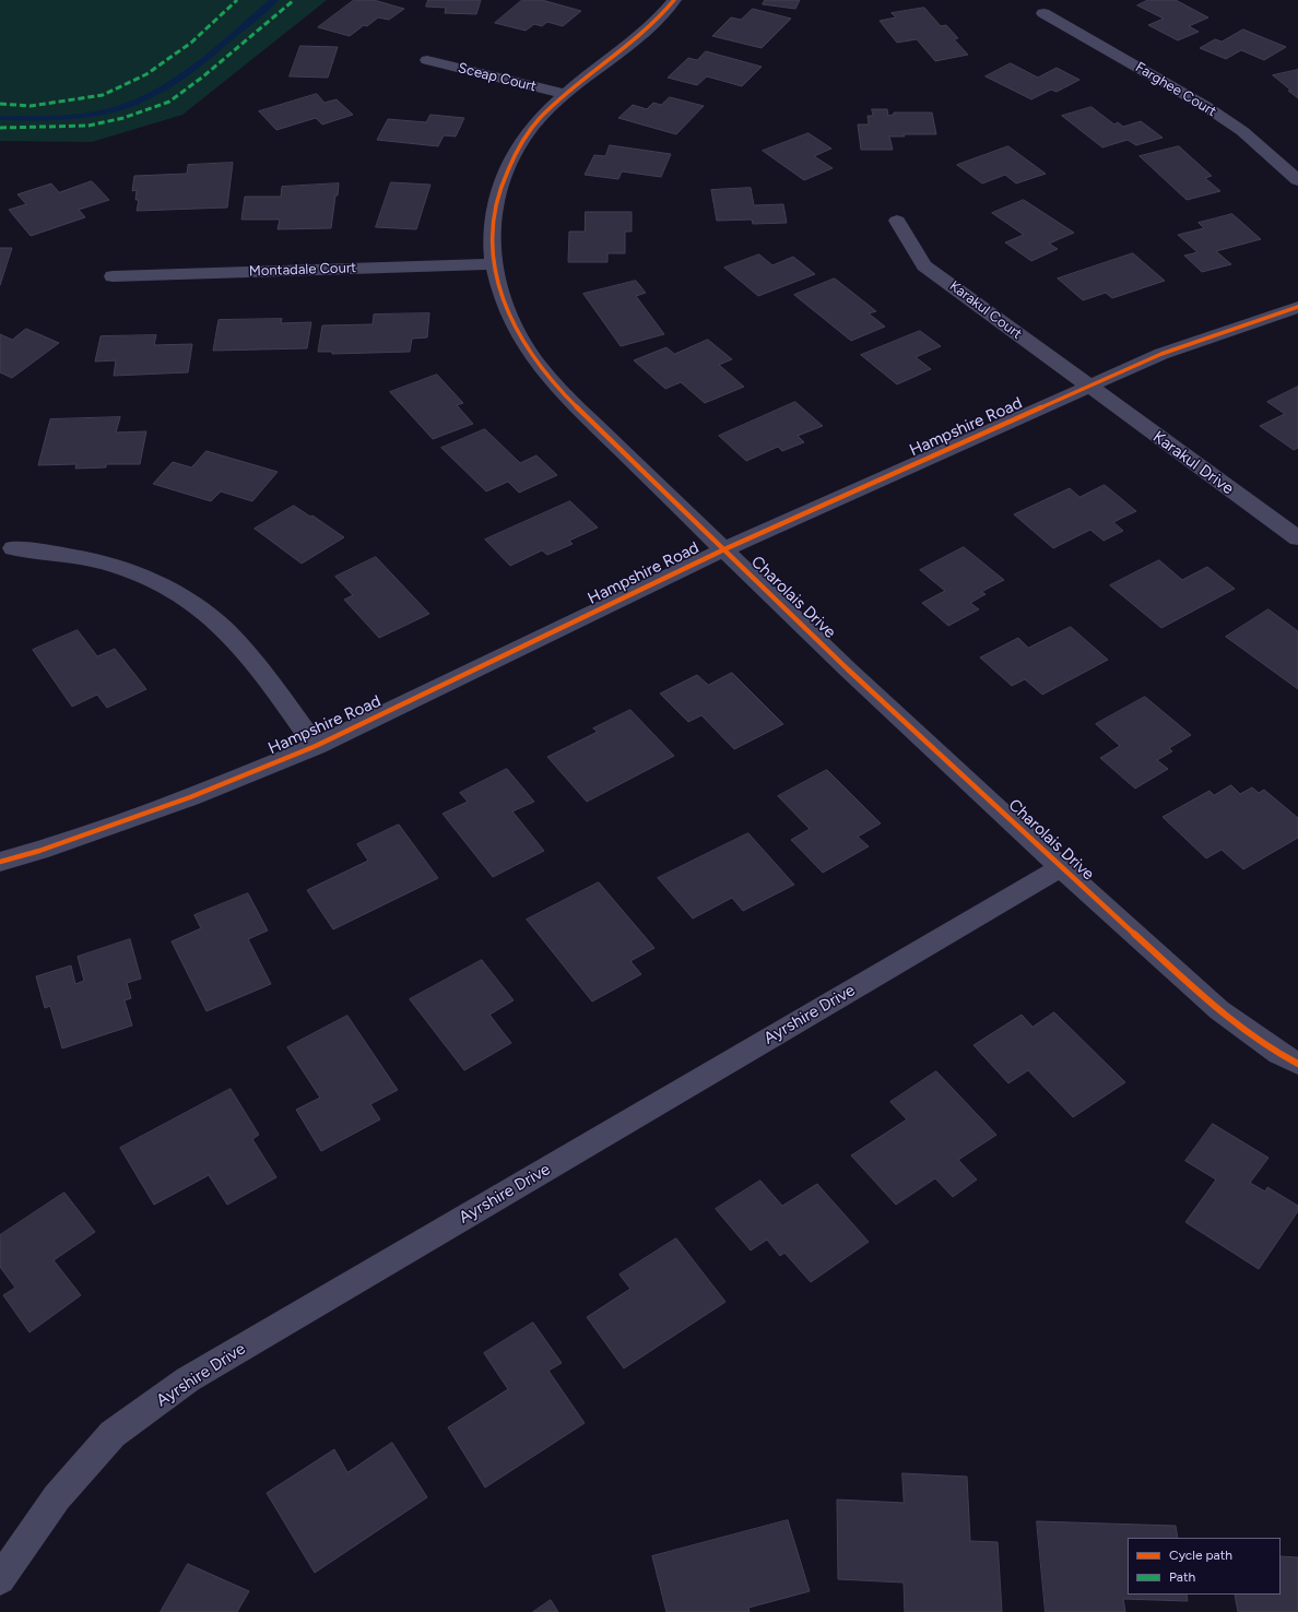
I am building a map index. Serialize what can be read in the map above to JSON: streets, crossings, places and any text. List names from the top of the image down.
{
  "streets": {
    "street": [
      "Sceap Court",
      "Farghee Court",
      "Montadale Court",
      "Karakul Court",
      "Hampshire Road",
      "Karakul Drive",
      "Charolais Drive",
      "Ayrshire Drive"
    ]
  },
  "crossings": [
    ["Sceap Court", "Charolais Drive"],
    ["Montadale Court", "Charolais Drive"],
    ["Karakul Court", "Hampshire Road"],
    ["Karakul Court", "Karakul Drive"],
    ["Hampshire Road", "Karakul Drive"],
    ["Hampshire Road", "Charolais Drive"],
    ["Charolais Drive", "Ayrshire Drive"]
  ],
  "legend": ["Cycle path", "Path"]
}
